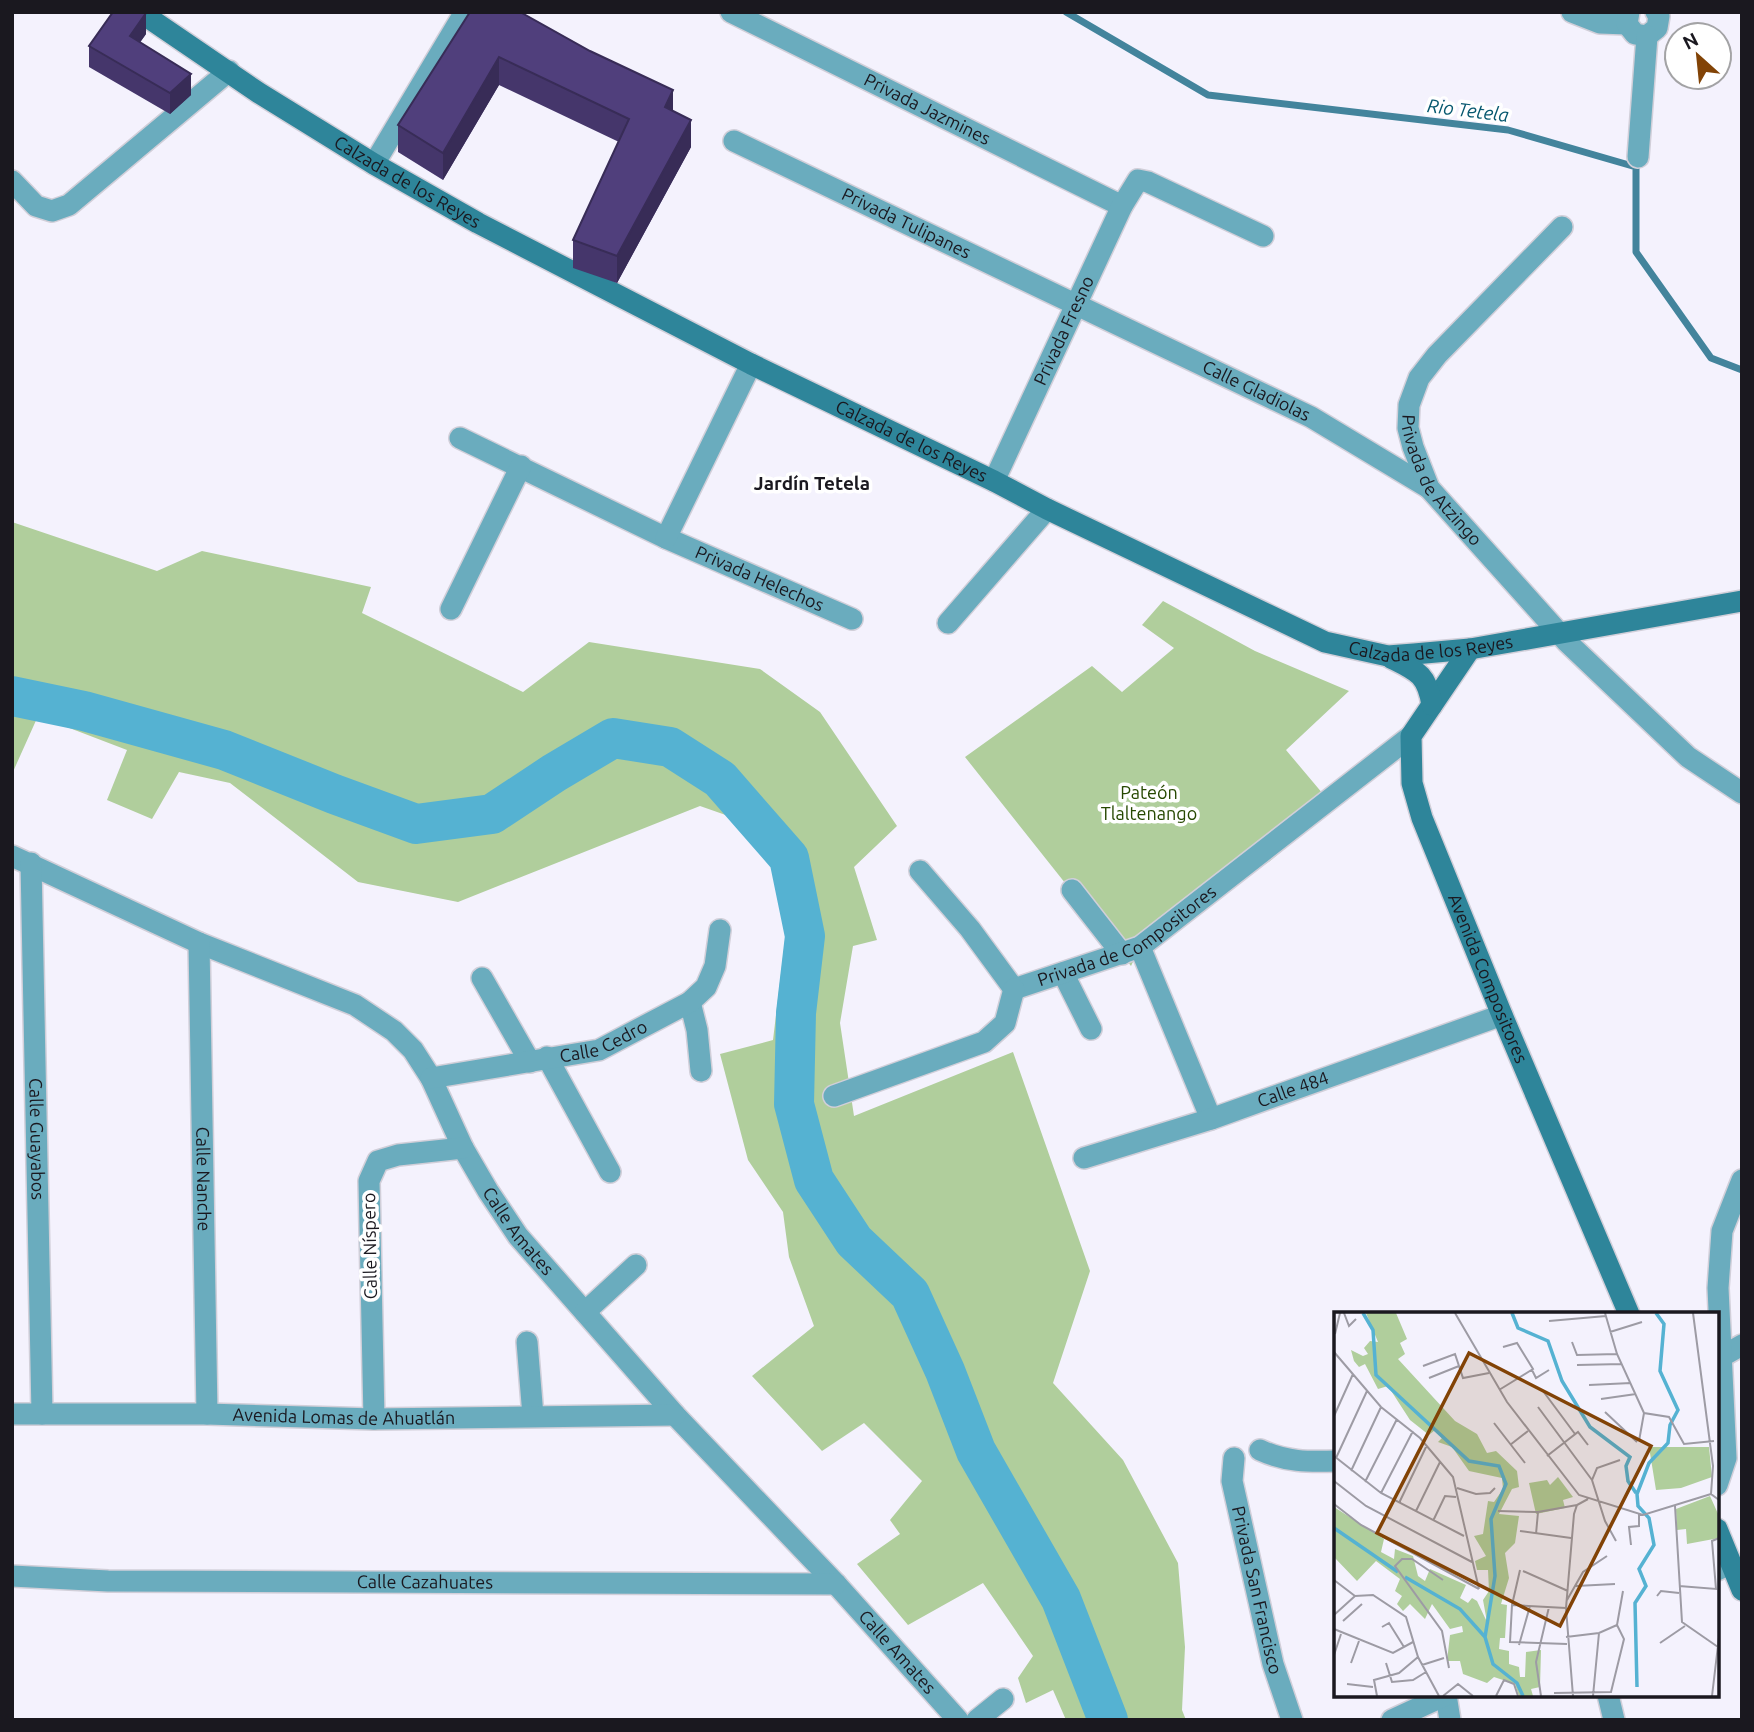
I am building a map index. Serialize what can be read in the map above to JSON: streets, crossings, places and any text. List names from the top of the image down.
{
  "streets": {
    "street": [
      "Privada Jazmines",
      "Calzada de los Reyes",
      "Privada Tulipanes",
      "Privada Fresno",
      "Calle Gladiolas",
      "Privada de Atzingo",
      "Privada Helechos",
      "Privada de Compositores",
      "Avenida Compositores",
      "Calle Cedro",
      "Calle 484",
      "Calle Guayabos",
      "Calle Nanche",
      "Calle Amates",
      "Calle Níspero",
      "Avenida Lomas de Ahuatlán",
      "Calle Cazahuates",
      "Privada San Francisco"
    ]
  },
  "crossings": [
    ["Privada Jazmines", "Privada Fresno"],
    ["Calzada de los Reyes", "Privada Fresno"],
    ["Calzada de los Reyes", "Privada de Atzingo"],
    ["Privada Tulipanes", "Privada Fresno"],
    ["Privada Tulipanes", "Calle Gladiolas"],
    ["Privada Fresno", "Calle Gladiolas"],
    ["Calle Gladiolas", "Privada de Atzingo"],
    ["Privada de Compositores", "Avenida Compositores"],
    ["Avenida Compositores", "Calle 484"],
    ["Calle Cedro", "Calle Amates"],
    ["Calle Guayabos", "Calle Amates"],
    ["Calle Guayabos", "Avenida Lomas de Ahuatlán"],
    ["Calle Nanche", "Calle Amates"],
    ["Calle Nanche", "Avenida Lomas de Ahuatlán"],
    ["Calle Amates", "Calle Níspero"],
    ["Calle Amates", "Avenida Lomas de Ahuatlán"],
    ["Calle Amates", "Calle Cazahuates"],
    ["Calle Níspero", "Avenida Lomas de Ahuatlán"]
  ],
  "districts": ["Jardín Tetela"],
  "water": ["Rio Tetela"],
  "parks": ["Pateón Tlaltenango"],
  "north": "top left"
}
